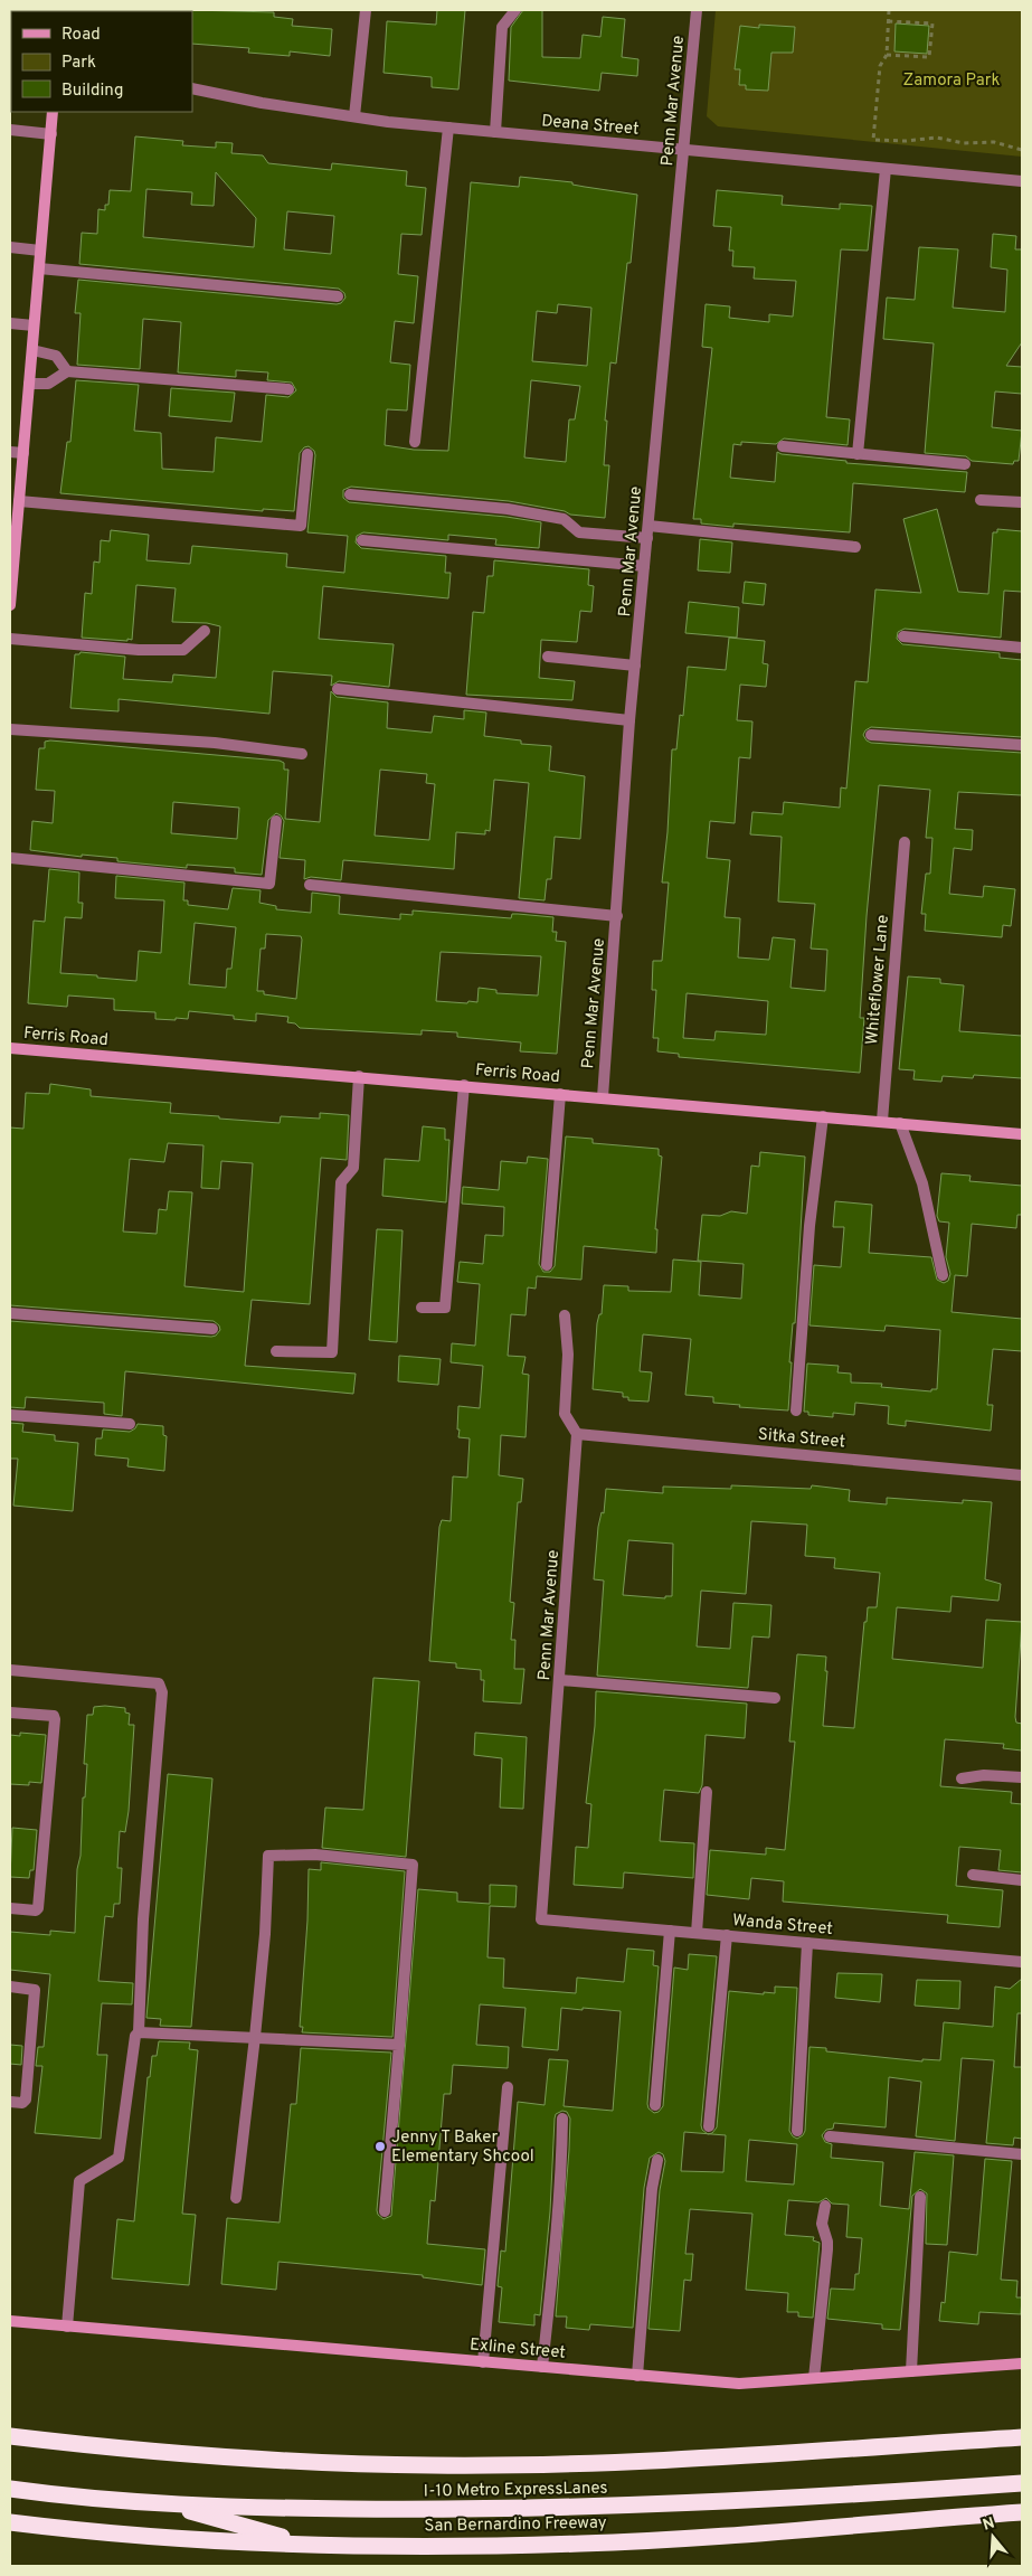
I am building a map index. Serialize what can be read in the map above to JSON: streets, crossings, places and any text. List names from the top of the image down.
{
  "streets": {
    "highway": ["I-10 Metro ExpressLanes", "San Bernardino Freeway"],
    "street": [
      "Penn Mar Avenue",
      "Deana Street",
      "Whiteflower Lane",
      "Ferris Road",
      "Sitka Street",
      "Wanda Street",
      "Exline Street"
    ]
  },
  "crossings": [
    ["Penn Mar Avenue", "Deana Street"],
    ["Penn Mar Avenue", "Ferris Road"],
    ["Penn Mar Avenue", "Sitka Street"],
    ["Penn Mar Avenue", "Wanda Street"],
    ["Whiteflower Lane", "Ferris Road"]
  ],
  "parks": ["Zamora Park"],
  "places": ["Jenny T Baker Elementary Shcool"],
  "legend": ["Road", "Park", "Building"],
  "north": "top"
}
